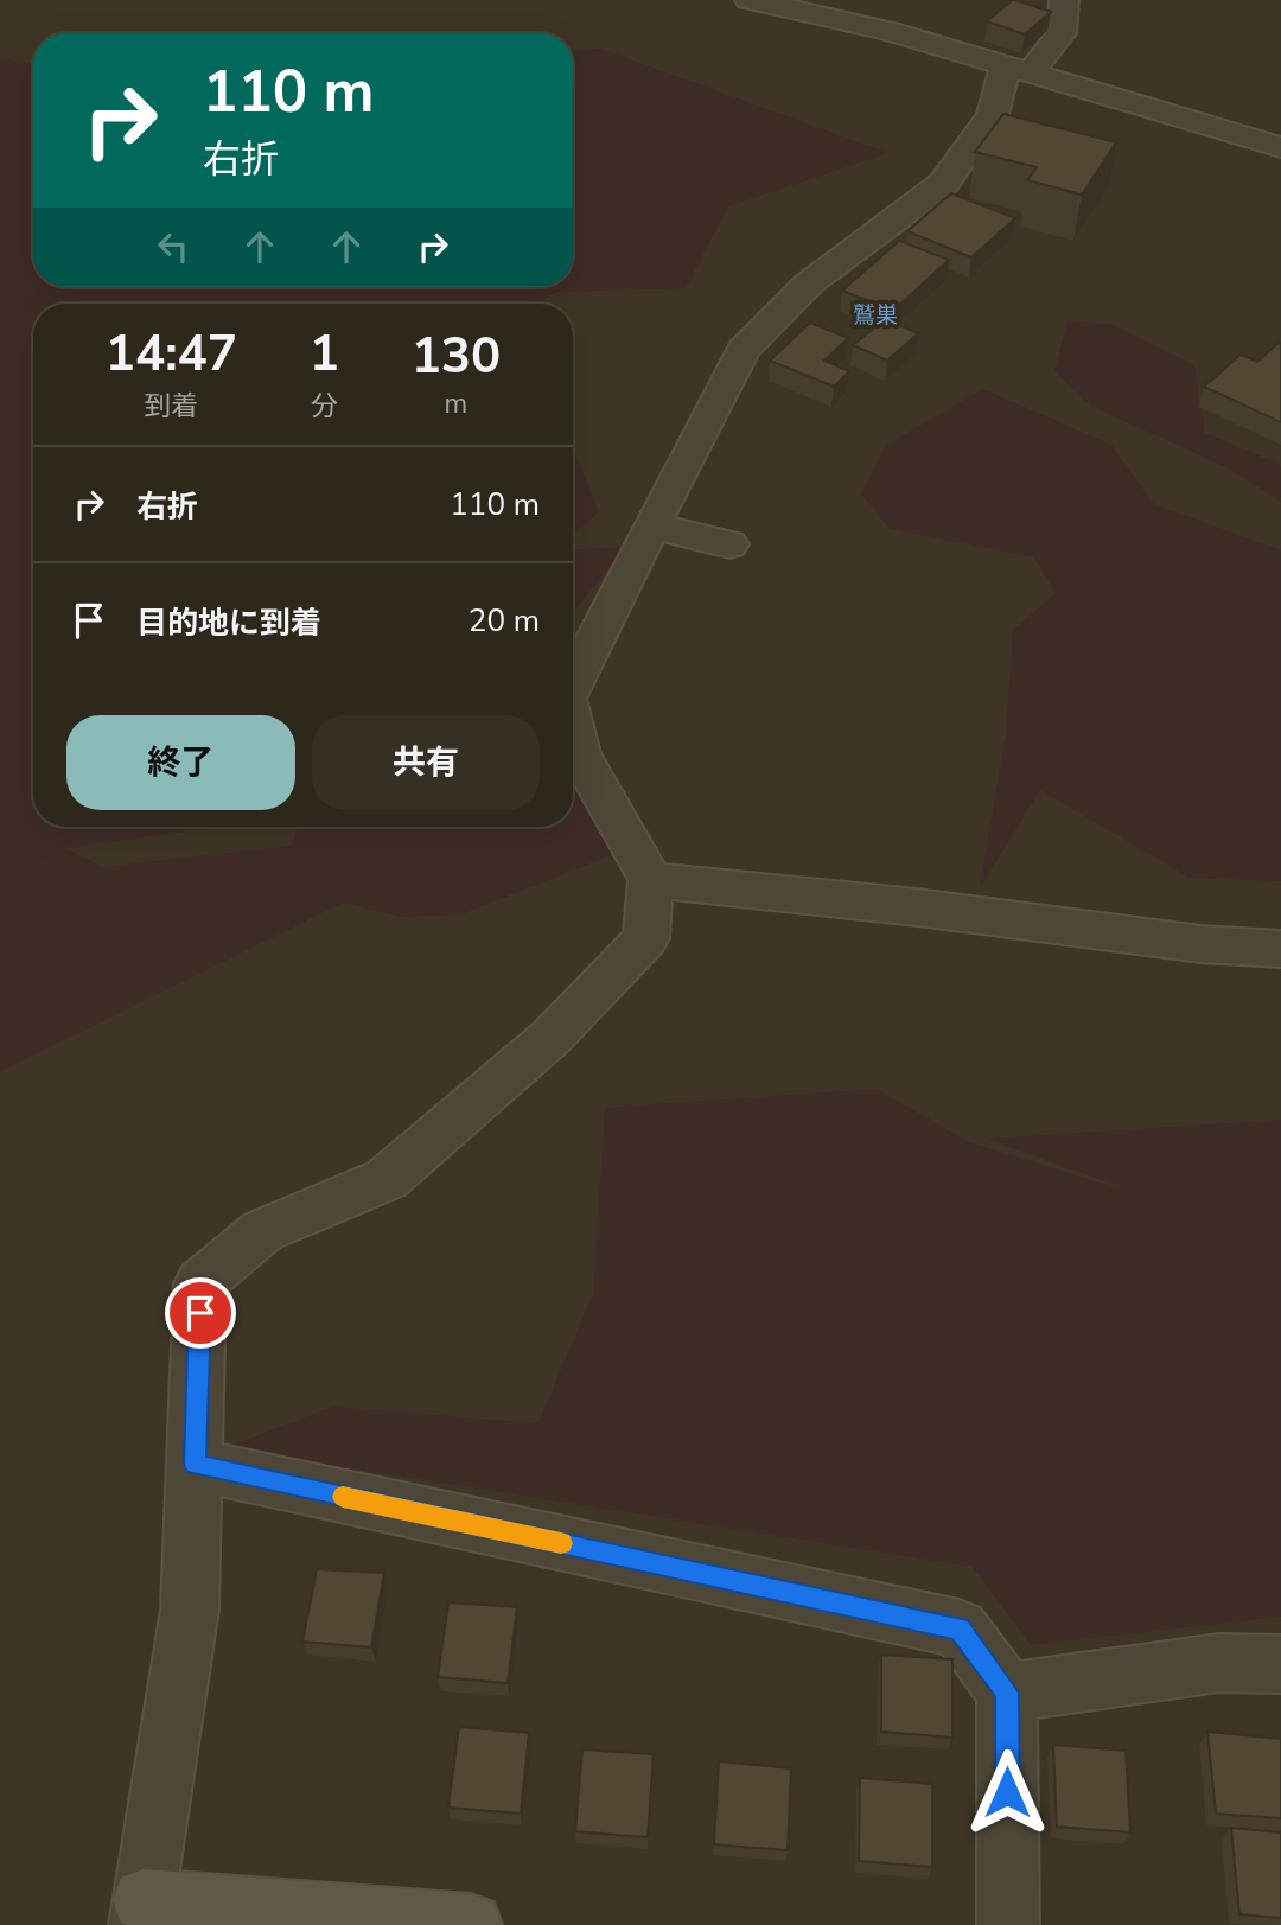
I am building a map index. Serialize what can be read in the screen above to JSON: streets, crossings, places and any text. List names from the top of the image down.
{
  "districts": ["鷲巣"],
  "page": {
    "turn": ["110 m", "右折"],
    "eta": [
      "14:47",
      "到着",
      "1",
      "分",
      "130",
      "m"
    ],
    "list": [
      {
        "name": "右折",
        "value": "110 m"
      },
      {
        "name": "目的地に到着",
        "value": "20 m"
      }
    ],
    "buttons": ["終了", "共有"]
  }
}
